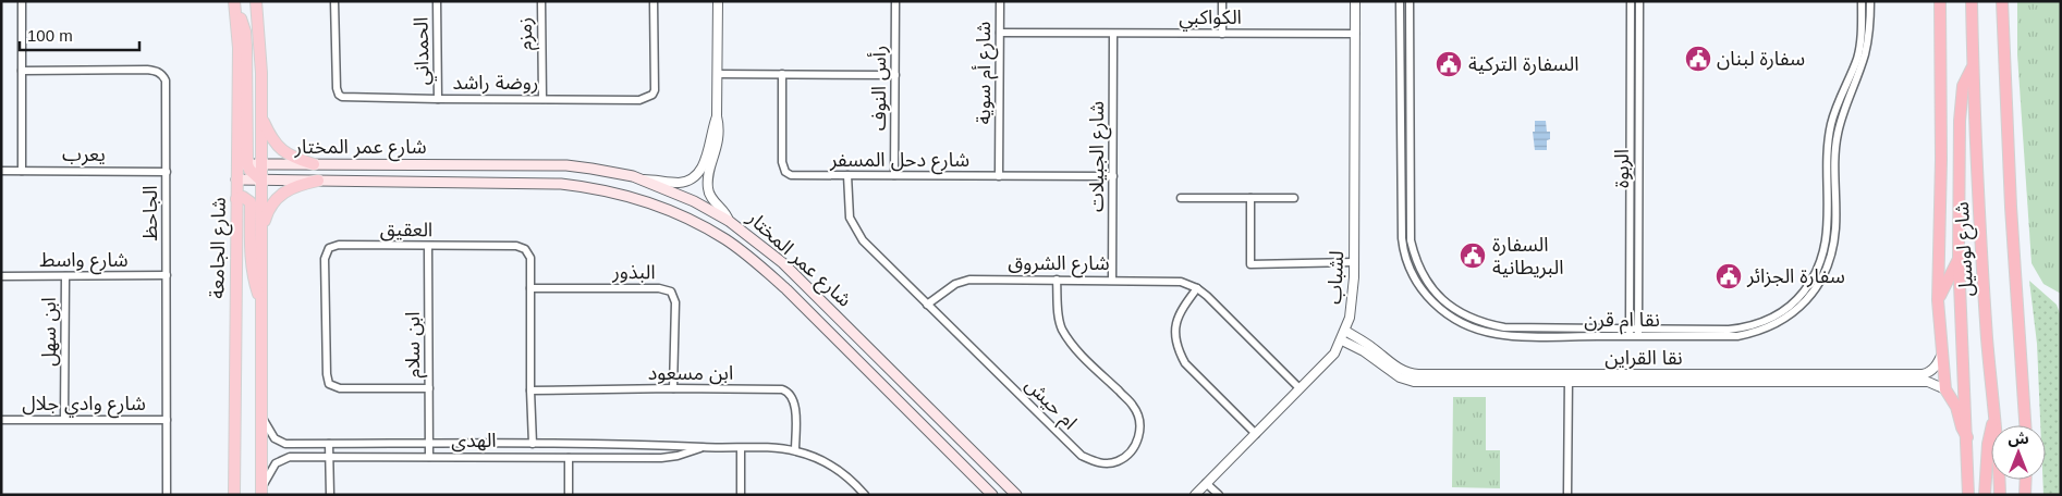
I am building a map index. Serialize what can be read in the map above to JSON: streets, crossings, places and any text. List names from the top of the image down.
{
  "streets": {
    "highway": ["شارع لوسيل"],
    "main road": ["شارع عمر المختار", "شارع الجامعة"],
    "street": [
      "الكواكبي",
      "زمزم",
      "الحمداني",
      "شارع أم سوية",
      "روضة راشد",
      "رأس النوف",
      "يعرب",
      "شارع الجبيلات",
      "شارع دحل المسفر",
      "الربوة",
      "الجاحظ",
      "العقيق",
      "شارع واسط",
      "شارع الشروق",
      "البذور",
      "لشباب",
      "نقا ام قرن",
      "ابن سهل",
      "ابن سلام",
      "نقا القراين",
      "ابن مسعود",
      "شارع وادي جلال",
      "ام حيش",
      "الهدى"
    ]
  },
  "crossings": [
    ["الكواكبي", "شارع أم سوية"],
    ["الكواكبي", "شارع الجبيلات"],
    ["الكواكبي", "لشباب"],
    ["زمزم", "روضة راشد"],
    ["الحمداني", "روضة راشد"],
    ["شارع أم سوية", "شارع دحل المسفر"],
    ["رأس النوف", "شارع دحل المسفر"],
    ["شارع عمر المختار", "شارع الجامعة"],
    ["يعرب", "الجاحظ"],
    ["شارع الجبيلات", "شارع دحل المسفر"],
    ["شارع الجبيلات", "شارع الشروق"],
    ["شارع دحل المسفر", "ام حيش"],
    ["الربوة", "نقا ام قرن"],
    ["الجاحظ", "شارع واسط"],
    ["الجاحظ", "شارع وادي جلال"],
    ["العقيق", "البذور"],
    ["العقيق", "ابن سلام"],
    ["العقيق", "ابن مسعود"],
    ["العقيق", "الهدى"],
    ["شارع واسط", "ابن سهل"],
    ["شارع الشروق", "لشباب"],
    ["شارع الشروق", "ام حيش"],
    ["البذور", "ابن مسعود"],
    ["لشباب", "نقا القراين"],
    ["ابن سهل", "شارع وادي جلال"],
    ["ابن سلام", "الهدى"],
    ["ابن مسعود", "الهدى"]
  ],
  "places": {
    "public building": [
      "سفارة لبنان",
      "السفارة التركية",
      "السفارة البريطانية",
      "سفارة الجزائر"
    ]
  },
  "scale_bar": "100 m",
  "north": "top"
}
